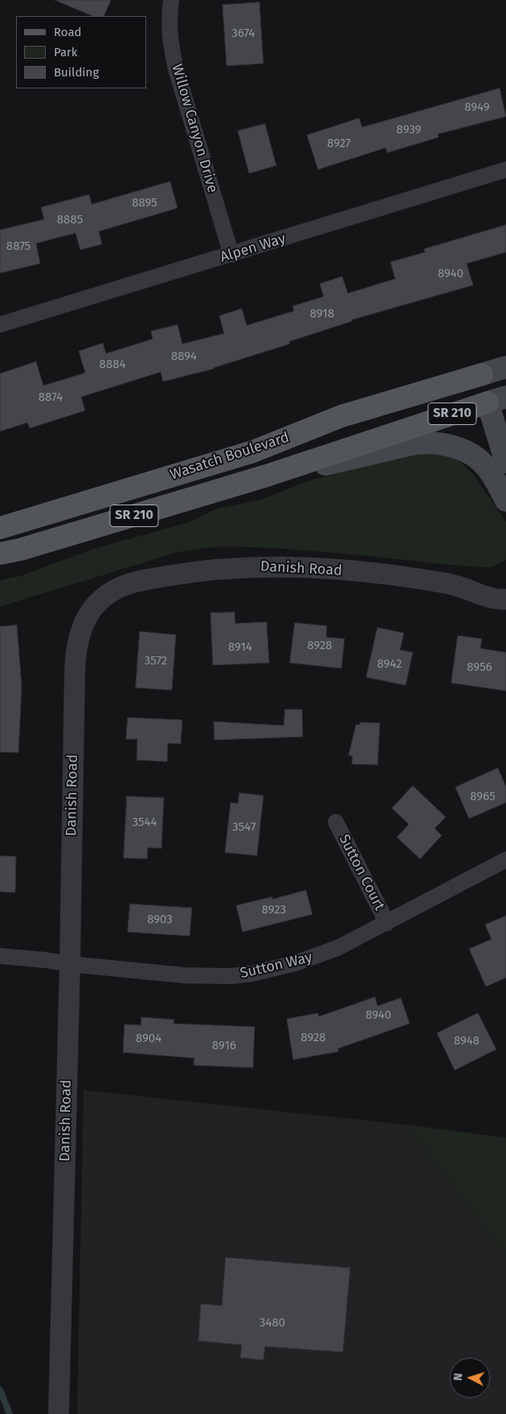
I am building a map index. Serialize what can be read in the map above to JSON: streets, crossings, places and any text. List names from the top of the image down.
{
  "streets": {
    "main road": ["SR 210", "Wasatch Boulevard"],
    "street": [
      "Willow Canyon Drive",
      "Alpen Way",
      "Danish Road",
      "Sutton Court",
      "Sutton Way"
    ]
  },
  "crossings": [
    ["Willow Canyon Drive", "Alpen Way"],
    ["Danish Road", "Sutton Way"],
    ["Sutton Court", "Sutton Way"]
  ],
  "house_numbers": [
    "3674",
    "8949",
    "8939",
    "8927",
    "8895",
    "8885",
    "8875",
    "8940",
    "8918",
    "8894",
    "8884",
    "8874",
    "8928",
    "8914",
    "3572",
    "8942",
    "8956",
    "8965",
    "3544",
    "3547",
    "8923",
    "8903",
    "8940",
    "8928",
    "8904",
    "8948",
    "8916",
    "3480"
  ],
  "legend": ["Road", "Park", "Building"],
  "north": "left"
}
